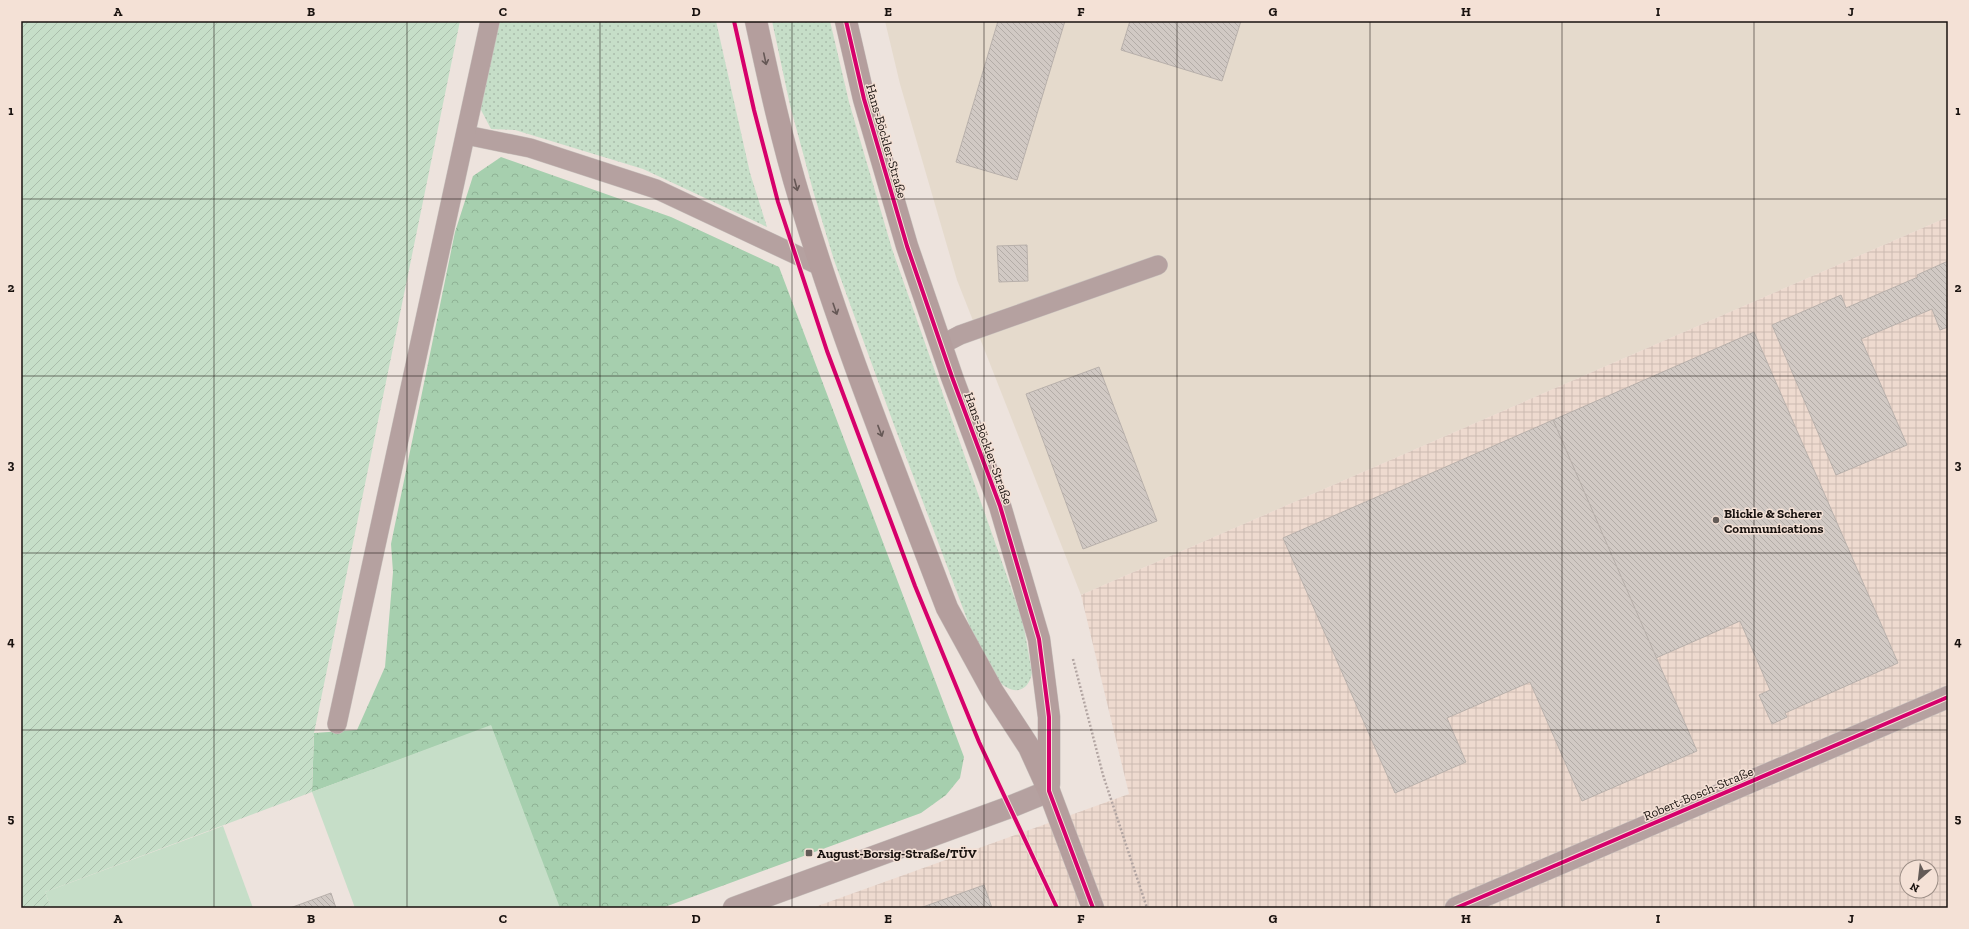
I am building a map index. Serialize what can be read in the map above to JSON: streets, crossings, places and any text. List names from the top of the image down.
{
  "streets": {
    "main road": ["Hans-Böckler-Straße"],
    "street": ["Robert-Bosch-Straße"]
  },
  "places": {
    "other": ["Blickle & Scherer Communications"],
    "transit": ["August-Borsig-Straße/TÜV"]
  },
  "north": "bottom left",
  "grid": {
    "columns": [
      "A",
      "B",
      "C",
      "D",
      "E",
      "F",
      "G",
      "H",
      "I",
      "J"
    ],
    "rows": [
      "1",
      "2",
      "3",
      "4",
      "5"
    ]
  }
}
